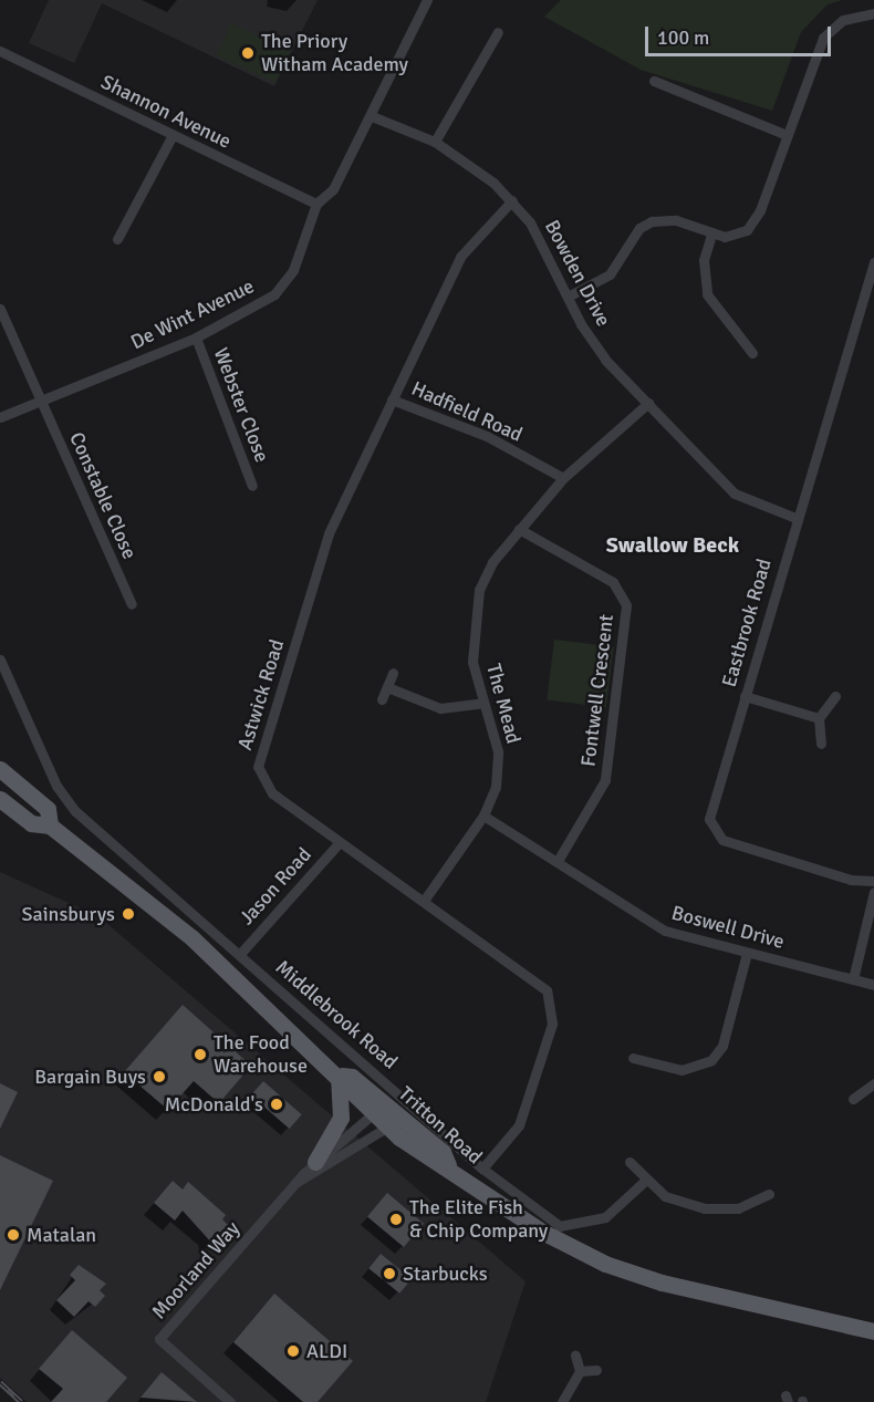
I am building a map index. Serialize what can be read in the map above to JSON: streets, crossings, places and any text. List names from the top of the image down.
{
  "streets": {
    "main road": ["Tritton Road"],
    "street": [
      "Shannon Avenue",
      "Bowden Drive",
      "De Wint Avenue",
      "Webster Close",
      "Hadfield Road",
      "Constable Close",
      "Eastbrook Road",
      "Fontwell Crescent",
      "Astwick Road",
      "The Mead",
      "Jason Road",
      "Boswell Drive",
      "Middlebrook Road",
      "Moorland Way"
    ]
  },
  "crossings": [
    ["Shannon Avenue", "De Wint Avenue"],
    ["Bowden Drive", "De Wint Avenue"],
    ["Bowden Drive", "Eastbrook Road"],
    ["Bowden Drive", "Astwick Road"],
    ["Bowden Drive", "The Mead"],
    ["De Wint Avenue", "Webster Close"],
    ["De Wint Avenue", "Constable Close"],
    ["Hadfield Road", "Astwick Road"],
    ["Hadfield Road", "The Mead"],
    ["Eastbrook Road", "Boswell Drive"],
    ["Fontwell Crescent", "The Mead"],
    ["Fontwell Crescent", "Boswell Drive"],
    ["Astwick Road", "The Mead"],
    ["Astwick Road", "Jason Road"],
    ["Astwick Road", "Middlebrook Road"],
    ["The Mead", "Boswell Drive"],
    ["Jason Road", "Middlebrook Road"],
    ["Tritton Road", "Moorland Way"]
  ],
  "districts": ["Swallow Beck"],
  "places": [
    "The Priory Witham Academy",
    "Sainsburys",
    "The Food Warehouse",
    "Bargain Buys",
    "McDonald's",
    "The Elite Fish & Chip Company",
    "Matalan",
    "Starbucks",
    "ALDI"
  ],
  "scale_bar": "100 m"
}
